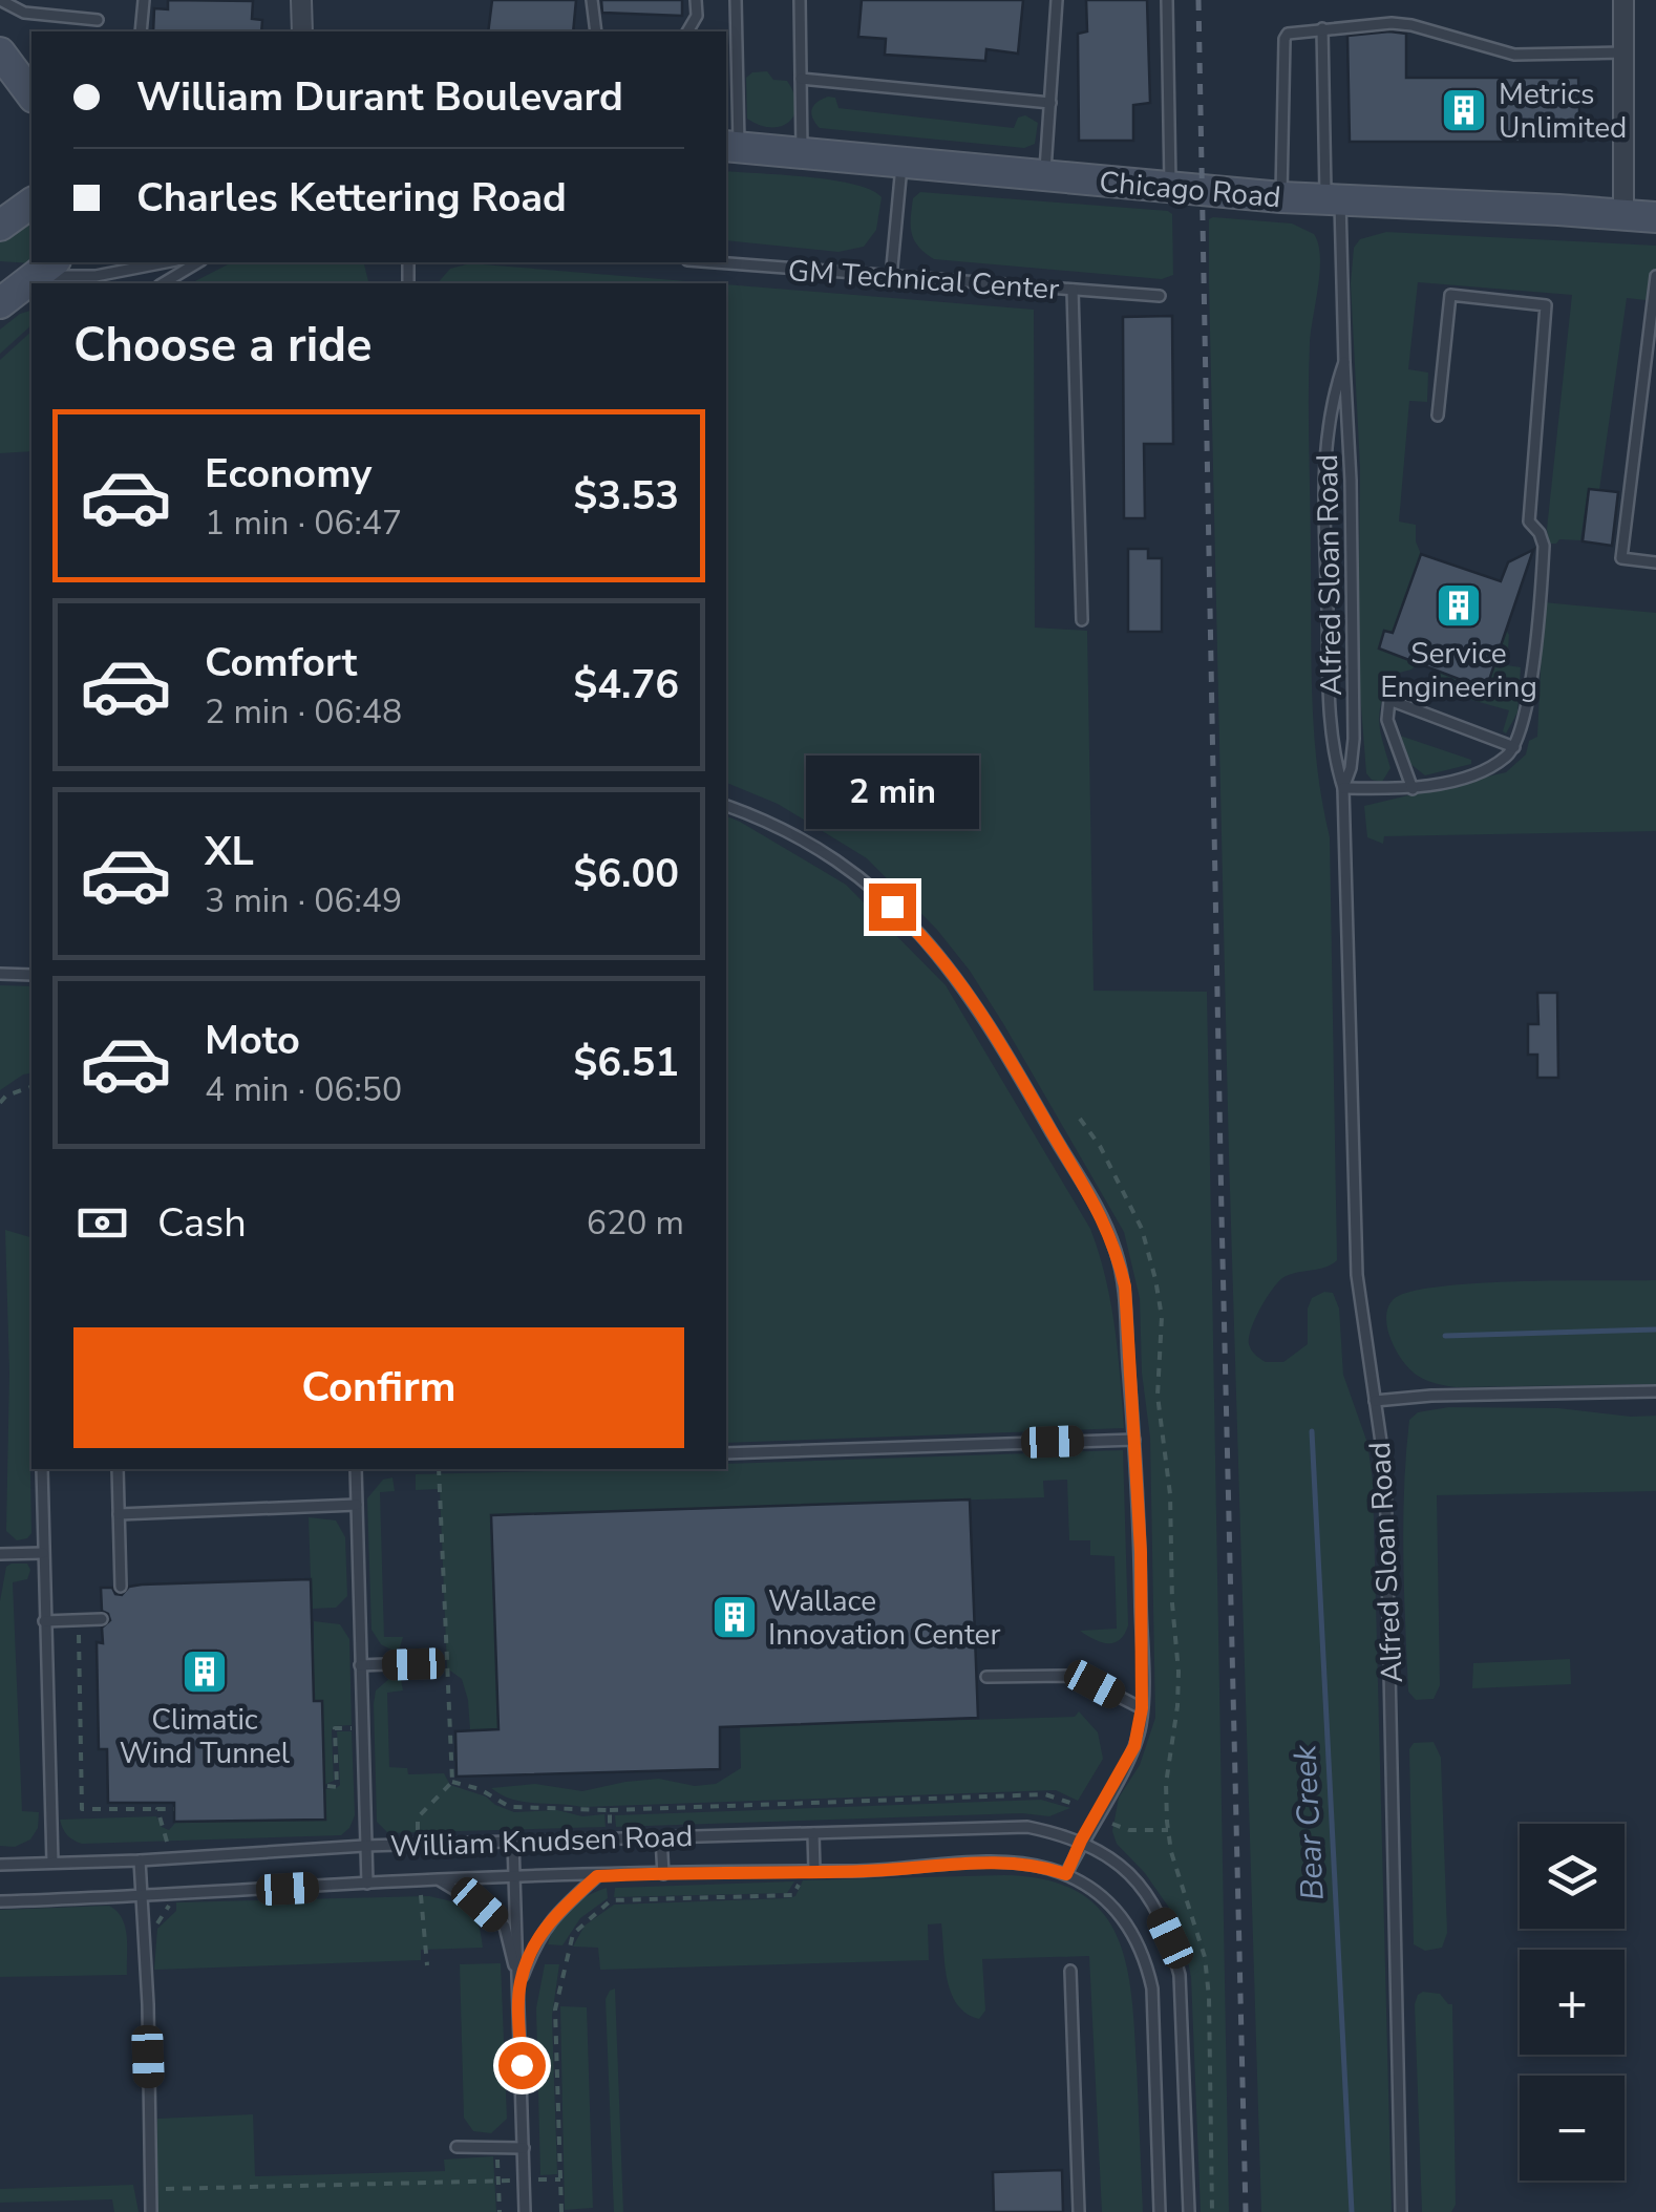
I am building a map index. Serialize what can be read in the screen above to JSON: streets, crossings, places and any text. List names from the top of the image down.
{
  "streets": {
    "main road": ["Chicago Road"],
    "lane": ["GM Technical Center", "Alfred Sloan Road", "William Knudsen Road"]
  },
  "crossings": [
    ["Chicago Road", "Alfred Sloan Road"]
  ],
  "water": ["Bear Creek"],
  "places": {
    "building": [
      "Metrics Unlimited",
      "Service Engineering",
      "Wallace Innovation Center",
      "Climatic Wind Tunnel"
    ]
  },
  "page": {
    "banner": ["William Durant Boulevard", "Charles Kettering Road"],
    "heading": "Choose a ride",
    "list": [
      {
        "name": "Economy",
        "note": "1 min · 06:47",
        "value": "$3.53"
      },
      {
        "name": "Comfort",
        "note": "2 min · 06:48",
        "value": "$4.76"
      },
      {
        "name": "XL",
        "note": "3 min · 06:49",
        "value": "$6.00"
      },
      {
        "name": "Moto",
        "note": "4 min · 06:50",
        "value": "$6.51"
      }
    ],
    "bubble": "2 min",
    "pay": ["Cash", "620 m"],
    "buttons": "Confirm",
    "map_buttons": ["+", "−"]
  }
}
